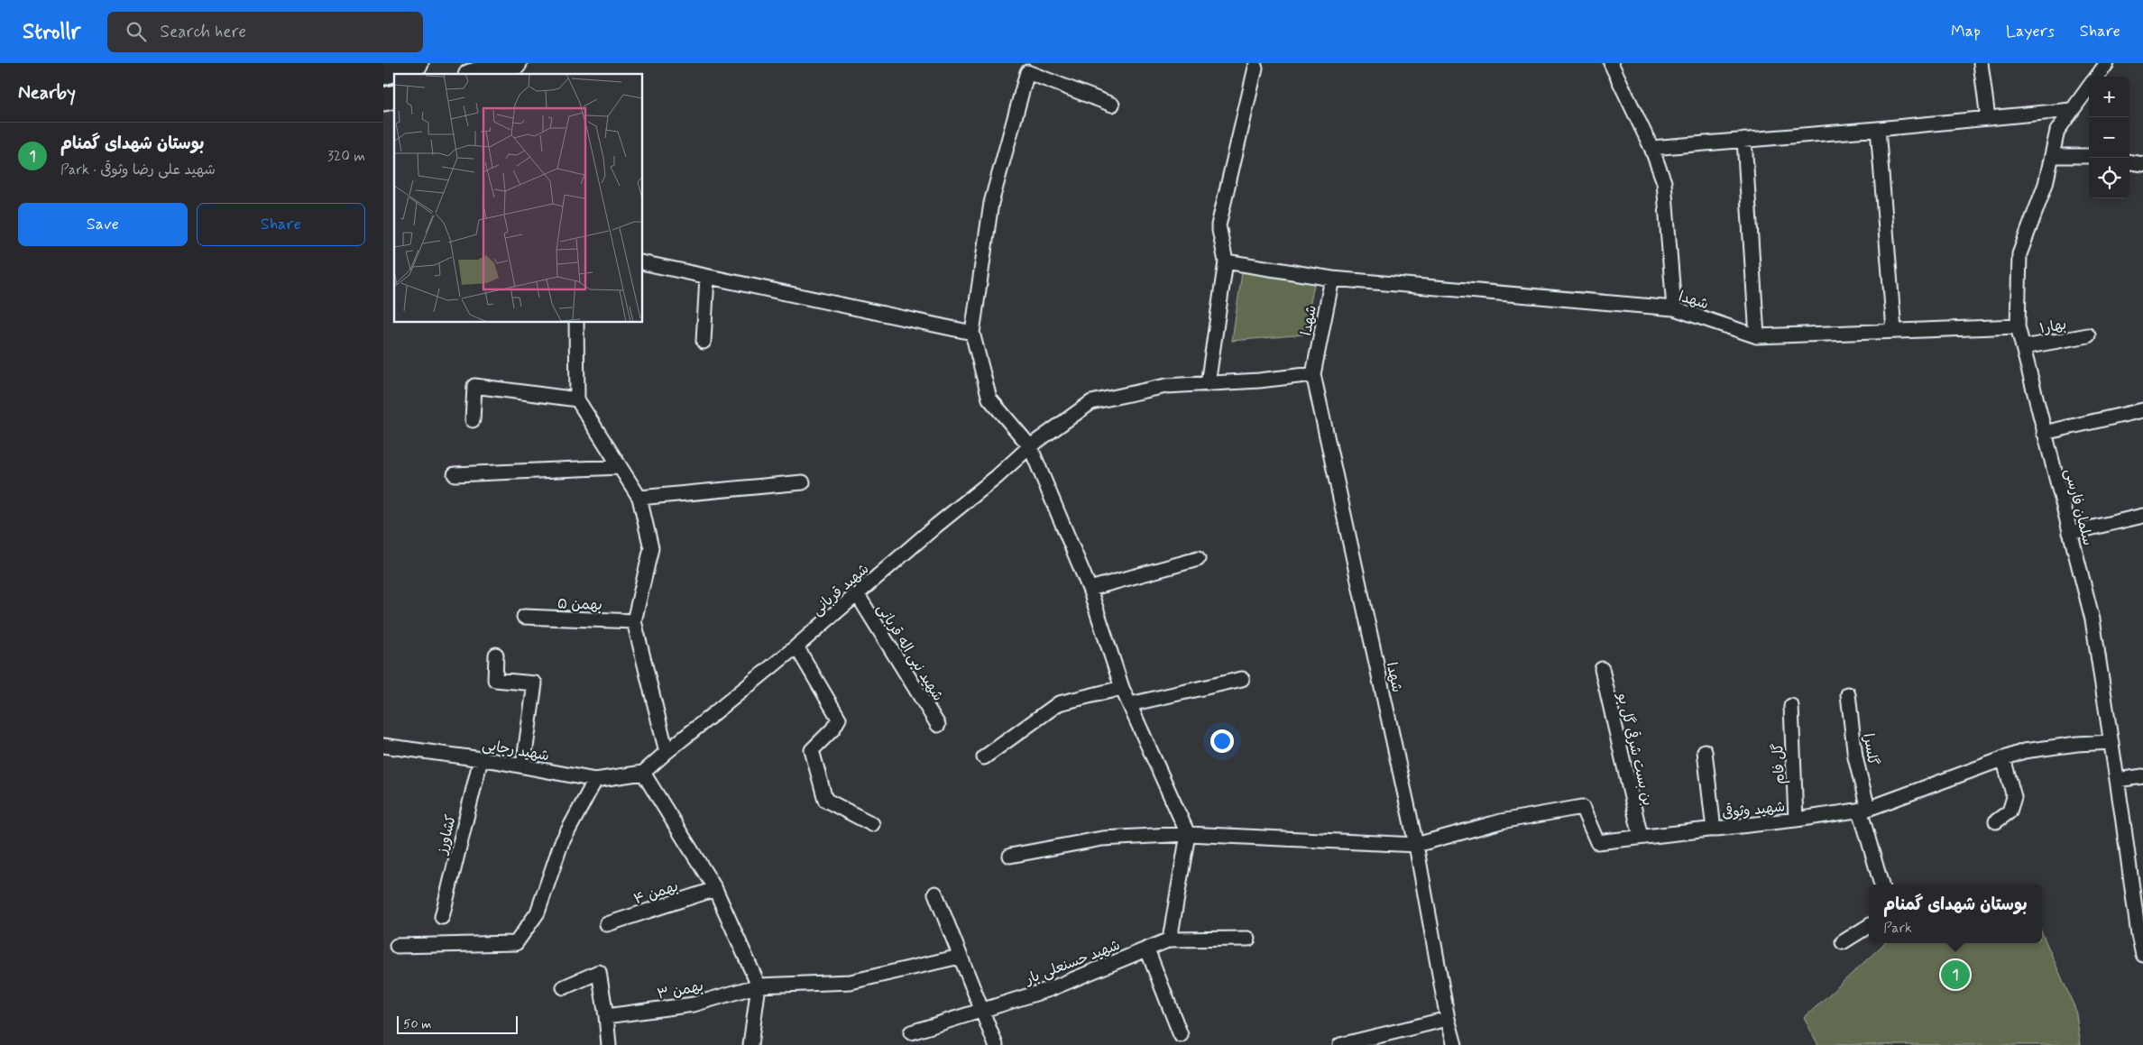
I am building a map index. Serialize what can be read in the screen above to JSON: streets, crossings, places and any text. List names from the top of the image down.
{
  "streets": {
    "street": [
      "شهدا",
      "بهار۱",
      "سلمان فارسی",
      "شهید قربانی",
      "بهمن ۵",
      "شهید نبی اله قربانی",
      "شهید رجایی",
      "بن بست شرقی گل بو",
      "گلسرا",
      "گل فام",
      "شهید وثوقی",
      "کشاورز",
      "بهمن ۴",
      "شهید حسنعلی بار",
      "بهمن ۳"
    ]
  },
  "crossings": [
    ["شهدا", "سلمان فارسی"],
    ["شهدا", "شهید قربانی"],
    ["شهدا", "شهید وثوقی"],
    ["بهار۱", "سلمان فارسی"],
    ["سلمان فارسی", "شهید وثوقی"],
    ["شهید قربانی", "شهید نبی اله قربانی"],
    ["شهید قربانی", "شهید رجایی"],
    ["شهید رجایی", "کشاورز"],
    ["بن بست شرقی گل بو", "شهید وثوقی"],
    ["گلسرا", "شهید وثوقی"],
    ["گل فام", "شهید وثوقی"]
  ],
  "scale_bar": "50 m",
  "page": {
    "header": "Strollr",
    "search": "Search here",
    "nav": ["Map", "Layers", "Share"],
    "heading": "Nearby",
    "map_buttons": ["+", "−"],
    "list": [
      {
        "mark": "1",
        "name": "بوستان شهدای گمنام",
        "note": "Park · شهید علی رضا وثوقی",
        "value": "320 m"
      }
    ],
    "buttons": ["Save", "Share"],
    "popup": ["بوستان شهدای گمنام", "Park"],
    "pins": "1",
    "scale": "50 m"
  }
}
